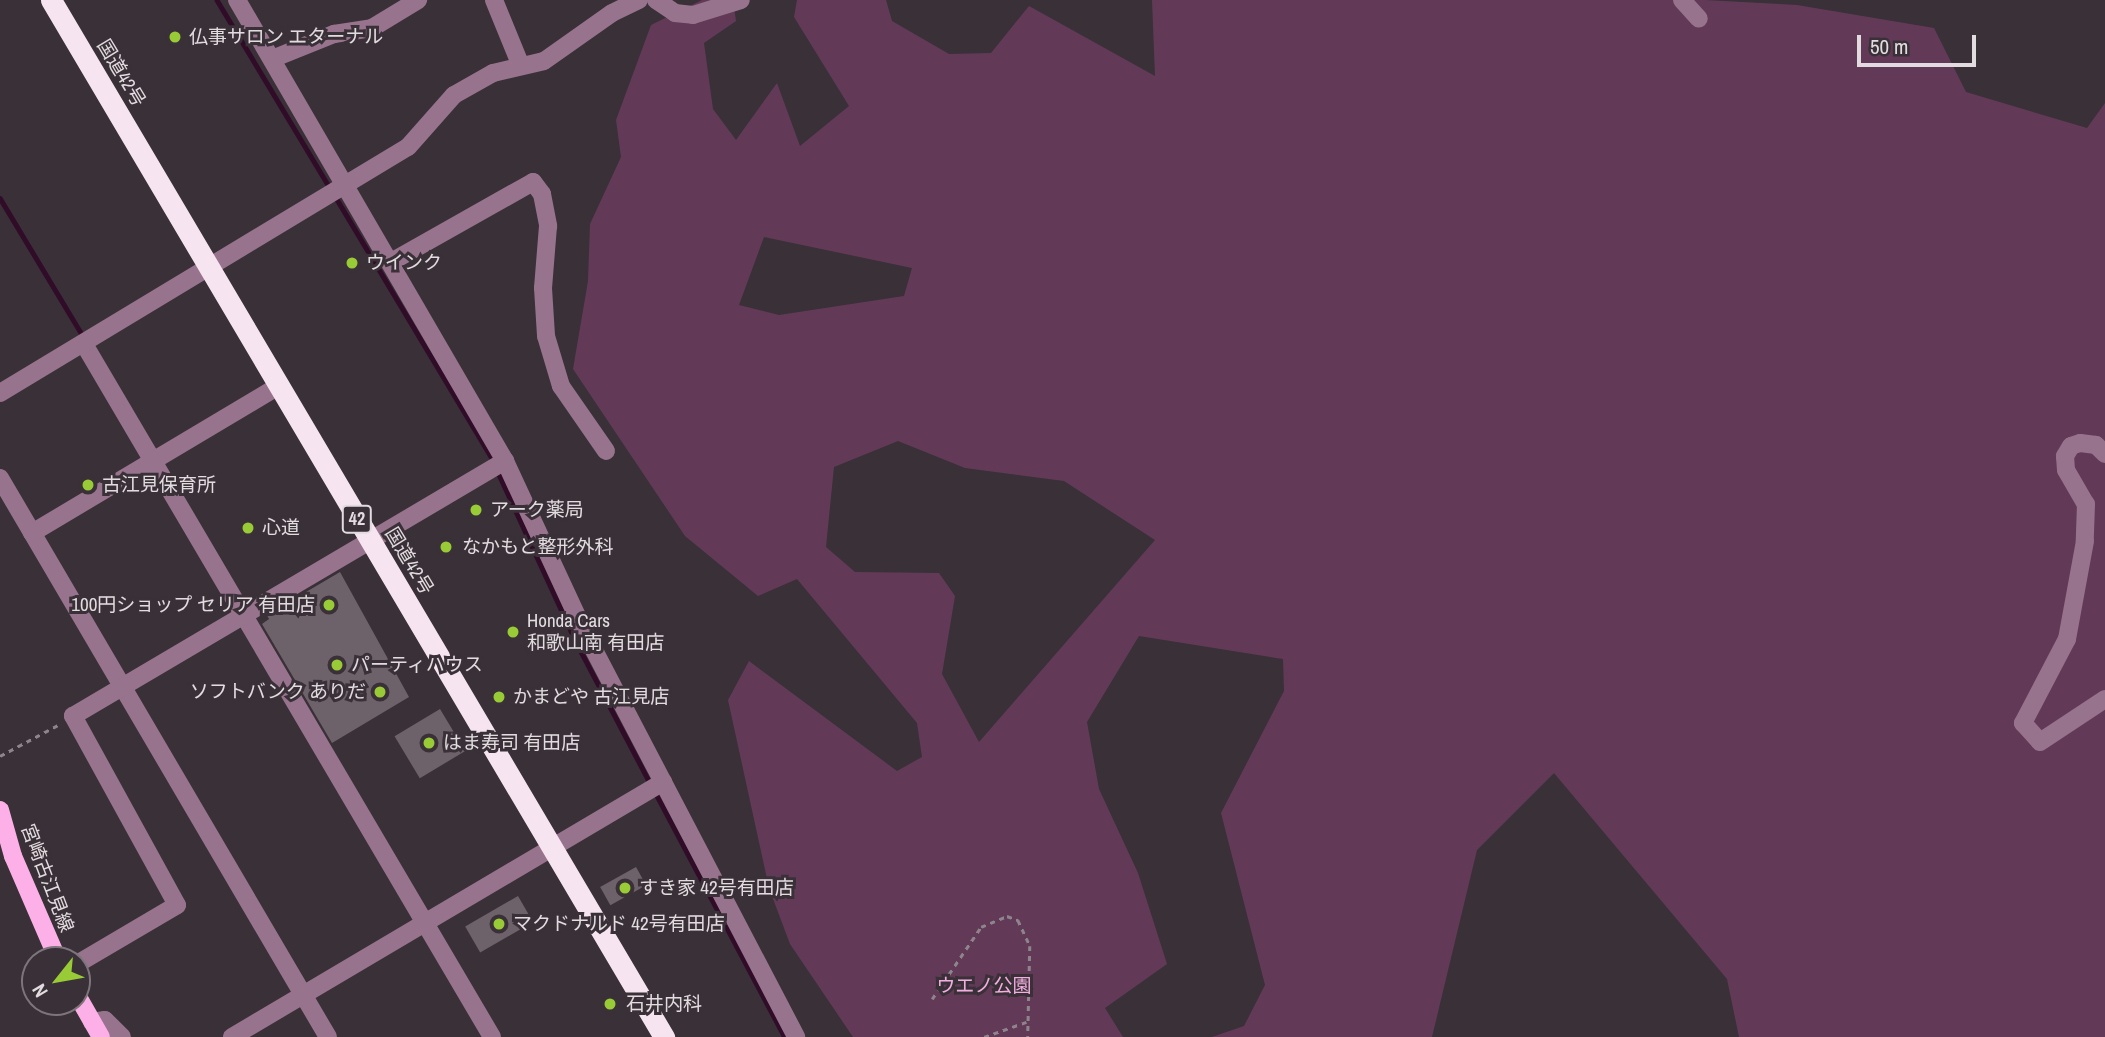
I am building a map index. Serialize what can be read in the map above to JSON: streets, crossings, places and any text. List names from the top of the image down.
{
  "streets": {
    "highway": ["国道42号", "42"],
    "main road": ["宮崎古江見線"]
  },
  "parks": ["ウエノ公園"],
  "places": [
    "仏事サロン エターナル",
    "ウインク",
    "古江見保育所",
    "アーク薬局",
    "心道",
    "なかもと整形外科",
    "100円ショップ セリア 有田店",
    "Honda Cars 和歌山南 有田店",
    "パーティハウス",
    "ソフトバンク ありだ",
    "かまどや 古江見店",
    "はま寿司 有田店",
    "すき家 42号有田店",
    "マクドナルド 42号有田店",
    "石井内科"
  ],
  "scale_bar": "50 m",
  "north": "bottom left"
}
